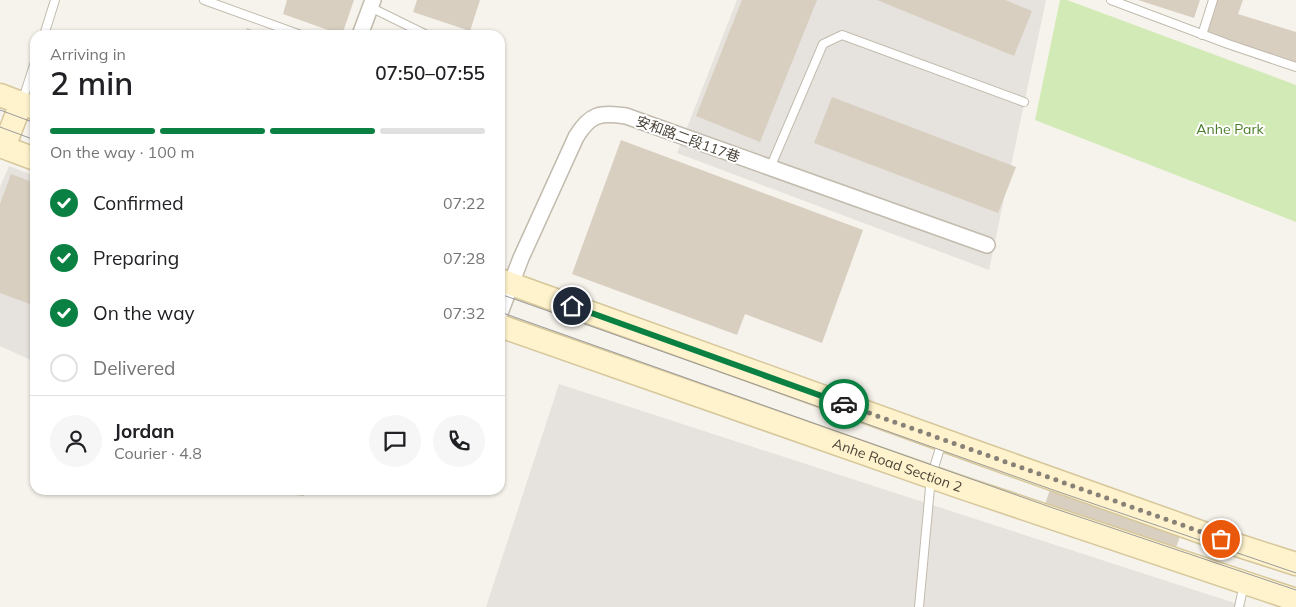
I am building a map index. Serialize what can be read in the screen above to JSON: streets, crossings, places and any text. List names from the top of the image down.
{
  "streets": {
    "main road": ["Anhe Road Section 2"],
    "street": ["安和路二段117巷"]
  },
  "parks": ["Anhe Park"],
  "page": {
    "heading": ["2 min", "Arriving in", "07:50–07:55"],
    "panel": ["Jordan", "Courier · 4.8"],
    "bar": "On the way · 100 m",
    "list": [
      ["Confirmed", "07:22"],
      ["Preparing", "07:28"],
      ["On the way", "07:32"],
      "Delivered"
    ]
  }
}
